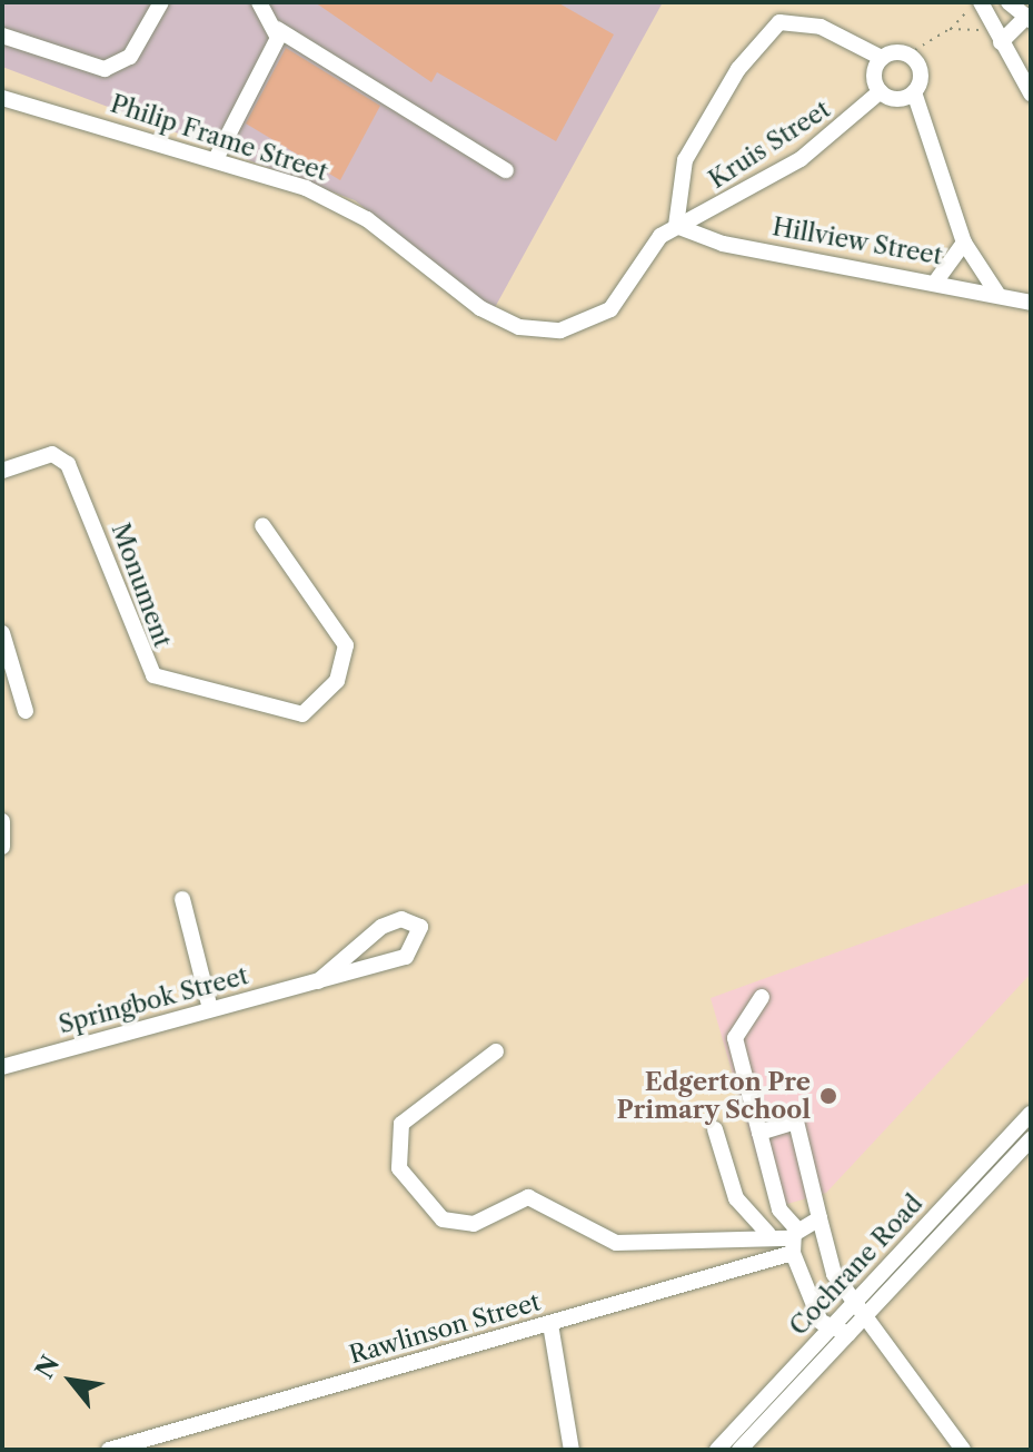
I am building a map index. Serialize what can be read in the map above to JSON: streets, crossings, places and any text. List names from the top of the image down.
{
  "streets": {
    "street": [
      "Philip Frame Street",
      "Kruis Street",
      "Hillview Street",
      "Monument",
      "Springbok Street",
      "Cochrane Road",
      "Rawlinson Street"
    ]
  },
  "crossings": [
    ["Philip Frame Street", "Kruis Street"],
    ["Kruis Street", "Hillview Street"]
  ],
  "places": ["Edgerton Pre Primary School"],
  "north": "top left"
}
